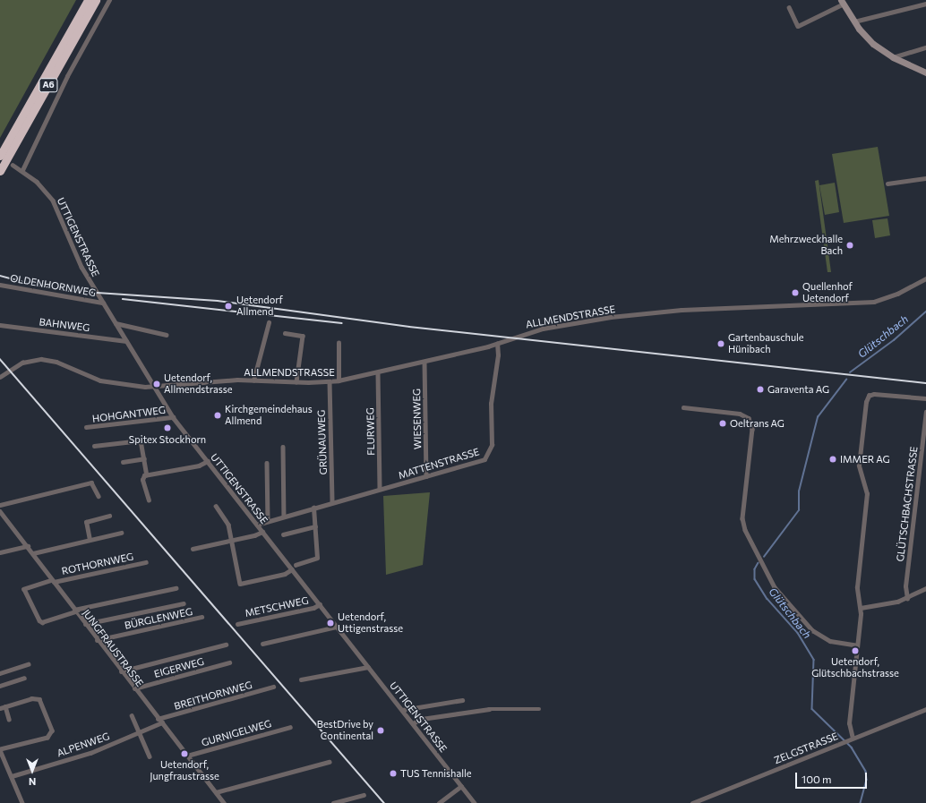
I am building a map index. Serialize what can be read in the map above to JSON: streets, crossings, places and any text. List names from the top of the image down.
{
  "streets": {
    "highway": ["A6"],
    "street": [
      "UTTIGENSTRASSE",
      "OLDENHORNWEG",
      "ALLMENDSTRASSE",
      "BAHNWEG",
      "HOHGANTWEG",
      "WIESENWEG",
      "FLURWEG",
      "GRÜNAUWEG",
      "MATTENSTRASSE",
      "GLÜTSCHBACHSTRASSE",
      "ROTHORNWEG",
      "METSCHWEG",
      "BÜRGLENWEG",
      "JUNGFRAUSTRASSE",
      "EIGERWEG",
      "BREITHORNWEG",
      "GURNIGELWEG",
      "ALPENWEG",
      "ZELGSTRASSE"
    ]
  },
  "crossings": [
    ["UTTIGENSTRASSE", "OLDENHORNWEG"],
    ["UTTIGENSTRASSE", "ALLMENDSTRASSE"],
    ["UTTIGENSTRASSE", "BAHNWEG"],
    ["UTTIGENSTRASSE", "HOHGANTWEG"],
    ["UTTIGENSTRASSE", "MATTENSTRASSE"],
    ["UTTIGENSTRASSE", "METSCHWEG"],
    ["ALLMENDSTRASSE", "WIESENWEG"],
    ["ALLMENDSTRASSE", "FLURWEG"],
    ["ALLMENDSTRASSE", "GRÜNAUWEG"],
    ["ALLMENDSTRASSE", "MATTENSTRASSE"],
    ["WIESENWEG", "MATTENSTRASSE"],
    ["FLURWEG", "MATTENSTRASSE"],
    ["GRÜNAUWEG", "MATTENSTRASSE"],
    ["ROTHORNWEG", "JUNGFRAUSTRASSE"],
    ["BÜRGLENWEG", "JUNGFRAUSTRASSE"],
    ["JUNGFRAUSTRASSE", "EIGERWEG"],
    ["JUNGFRAUSTRASSE", "BREITHORNWEG"],
    ["JUNGFRAUSTRASSE", "GURNIGELWEG"],
    ["JUNGFRAUSTRASSE", "ALPENWEG"],
    ["BREITHORNWEG", "ALPENWEG"]
  ],
  "water": ["Glütschbach"],
  "places": [
    "Mehrzweckhalle Bach",
    "Quellenhof Uetendorf",
    "Uetendorf Allmend",
    "Gartenbauschule Hünibach",
    "Uetendorf, Allmendstrasse",
    "Garaventa AG",
    "Kirchgemeindehaus Allmend",
    "Oeltrans AG",
    "Spitex Stockhorn",
    "IMMER AG",
    "Uetendorf, Uttigenstrasse",
    "Uetendorf, Glütschbachstrasse",
    "BestDrive by Continental",
    "Uetendorf, Jungfraustrasse",
    "TUS Tennishalle"
  ],
  "scale_bar": "100 m",
  "north": "bottom"
}
